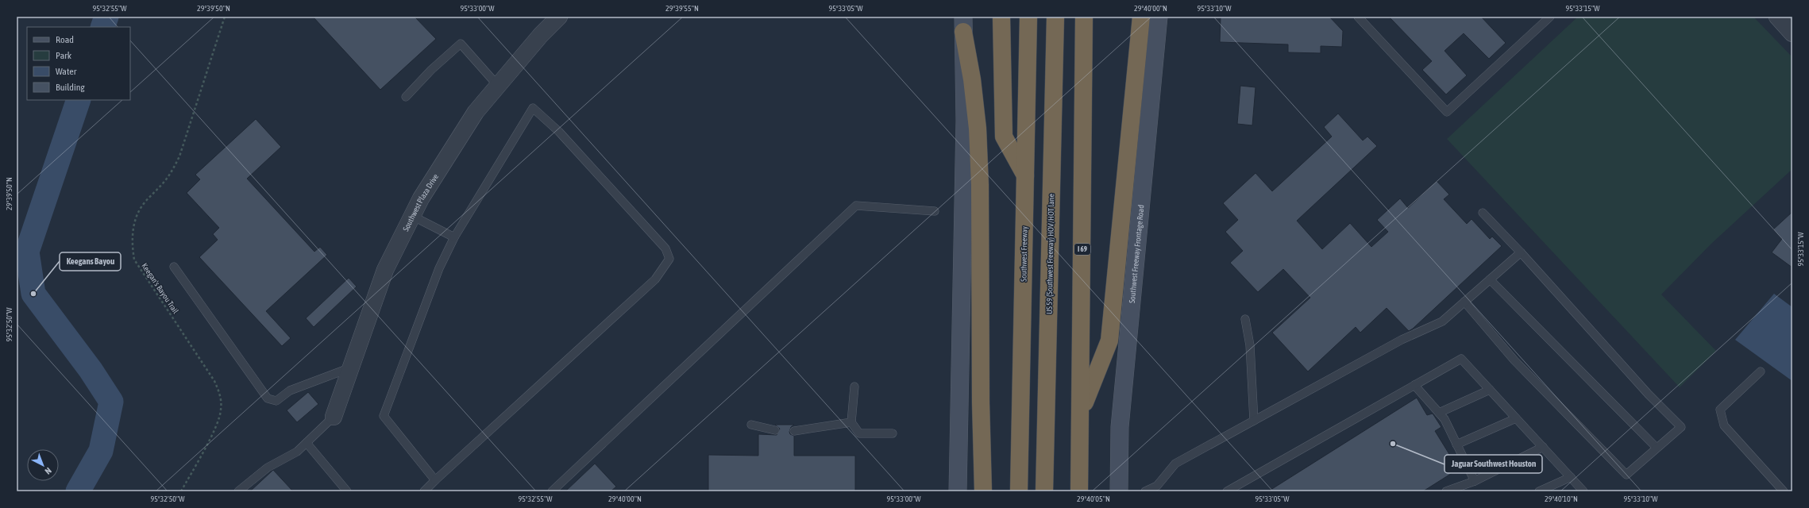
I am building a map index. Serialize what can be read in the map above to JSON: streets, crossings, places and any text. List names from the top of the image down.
{
  "streets": {
    "highway": ["I 69", "Southwest Freeway", "US 59 (Southwest Freeway) HOV/HOT lane"],
    "main road": ["Southwest Freeway Frontage Road"],
    "street": ["Southwest Plaza Drive"],
    "path": ["Keegan's Bayou Trail"]
  },
  "places": ["Keegans Bayou", "Jaguar Southwest Houston"],
  "legend": [
    "Road",
    "Park",
    "Water",
    "Building"
  ],
  "north": "bottom right",
  "coordinates": [
    "95°32'55\"W",
    "29°39'50\"N",
    "95°33'00\"W",
    "29°39'55\"N",
    "95°33'05\"W",
    "29°40'00\"N",
    "95°33'10\"W",
    "95°33'15\"W",
    "95°32'50\"W",
    "29°40'05\"N",
    "29°40'10\"N"
  ]
}
